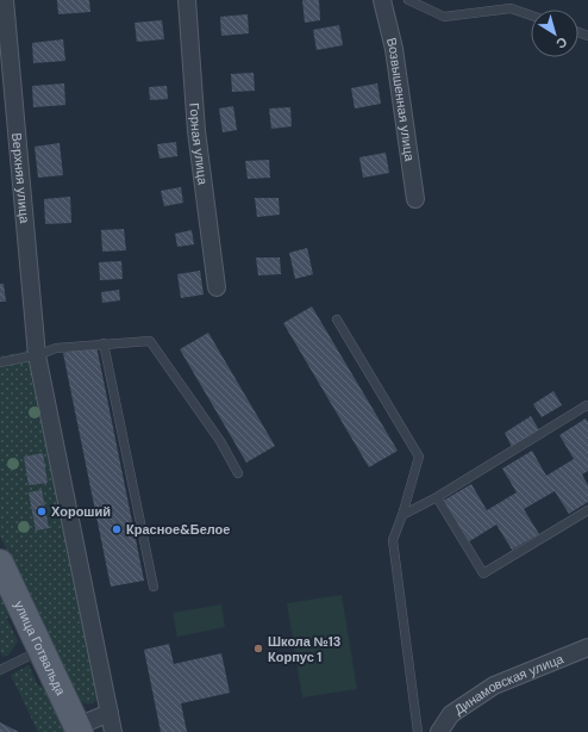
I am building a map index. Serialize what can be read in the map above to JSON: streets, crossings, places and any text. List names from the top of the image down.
{
  "streets": {
    "main road": ["улица Готвальда"],
    "street": [
      "Возвышенная улица",
      "Горная улица",
      "Верхняя улица",
      "Динамовская улица"
    ]
  },
  "places": ["Хороший", "Красное&Белое", "Школа №13 Корпус 1"],
  "north": "bottom right"
}
